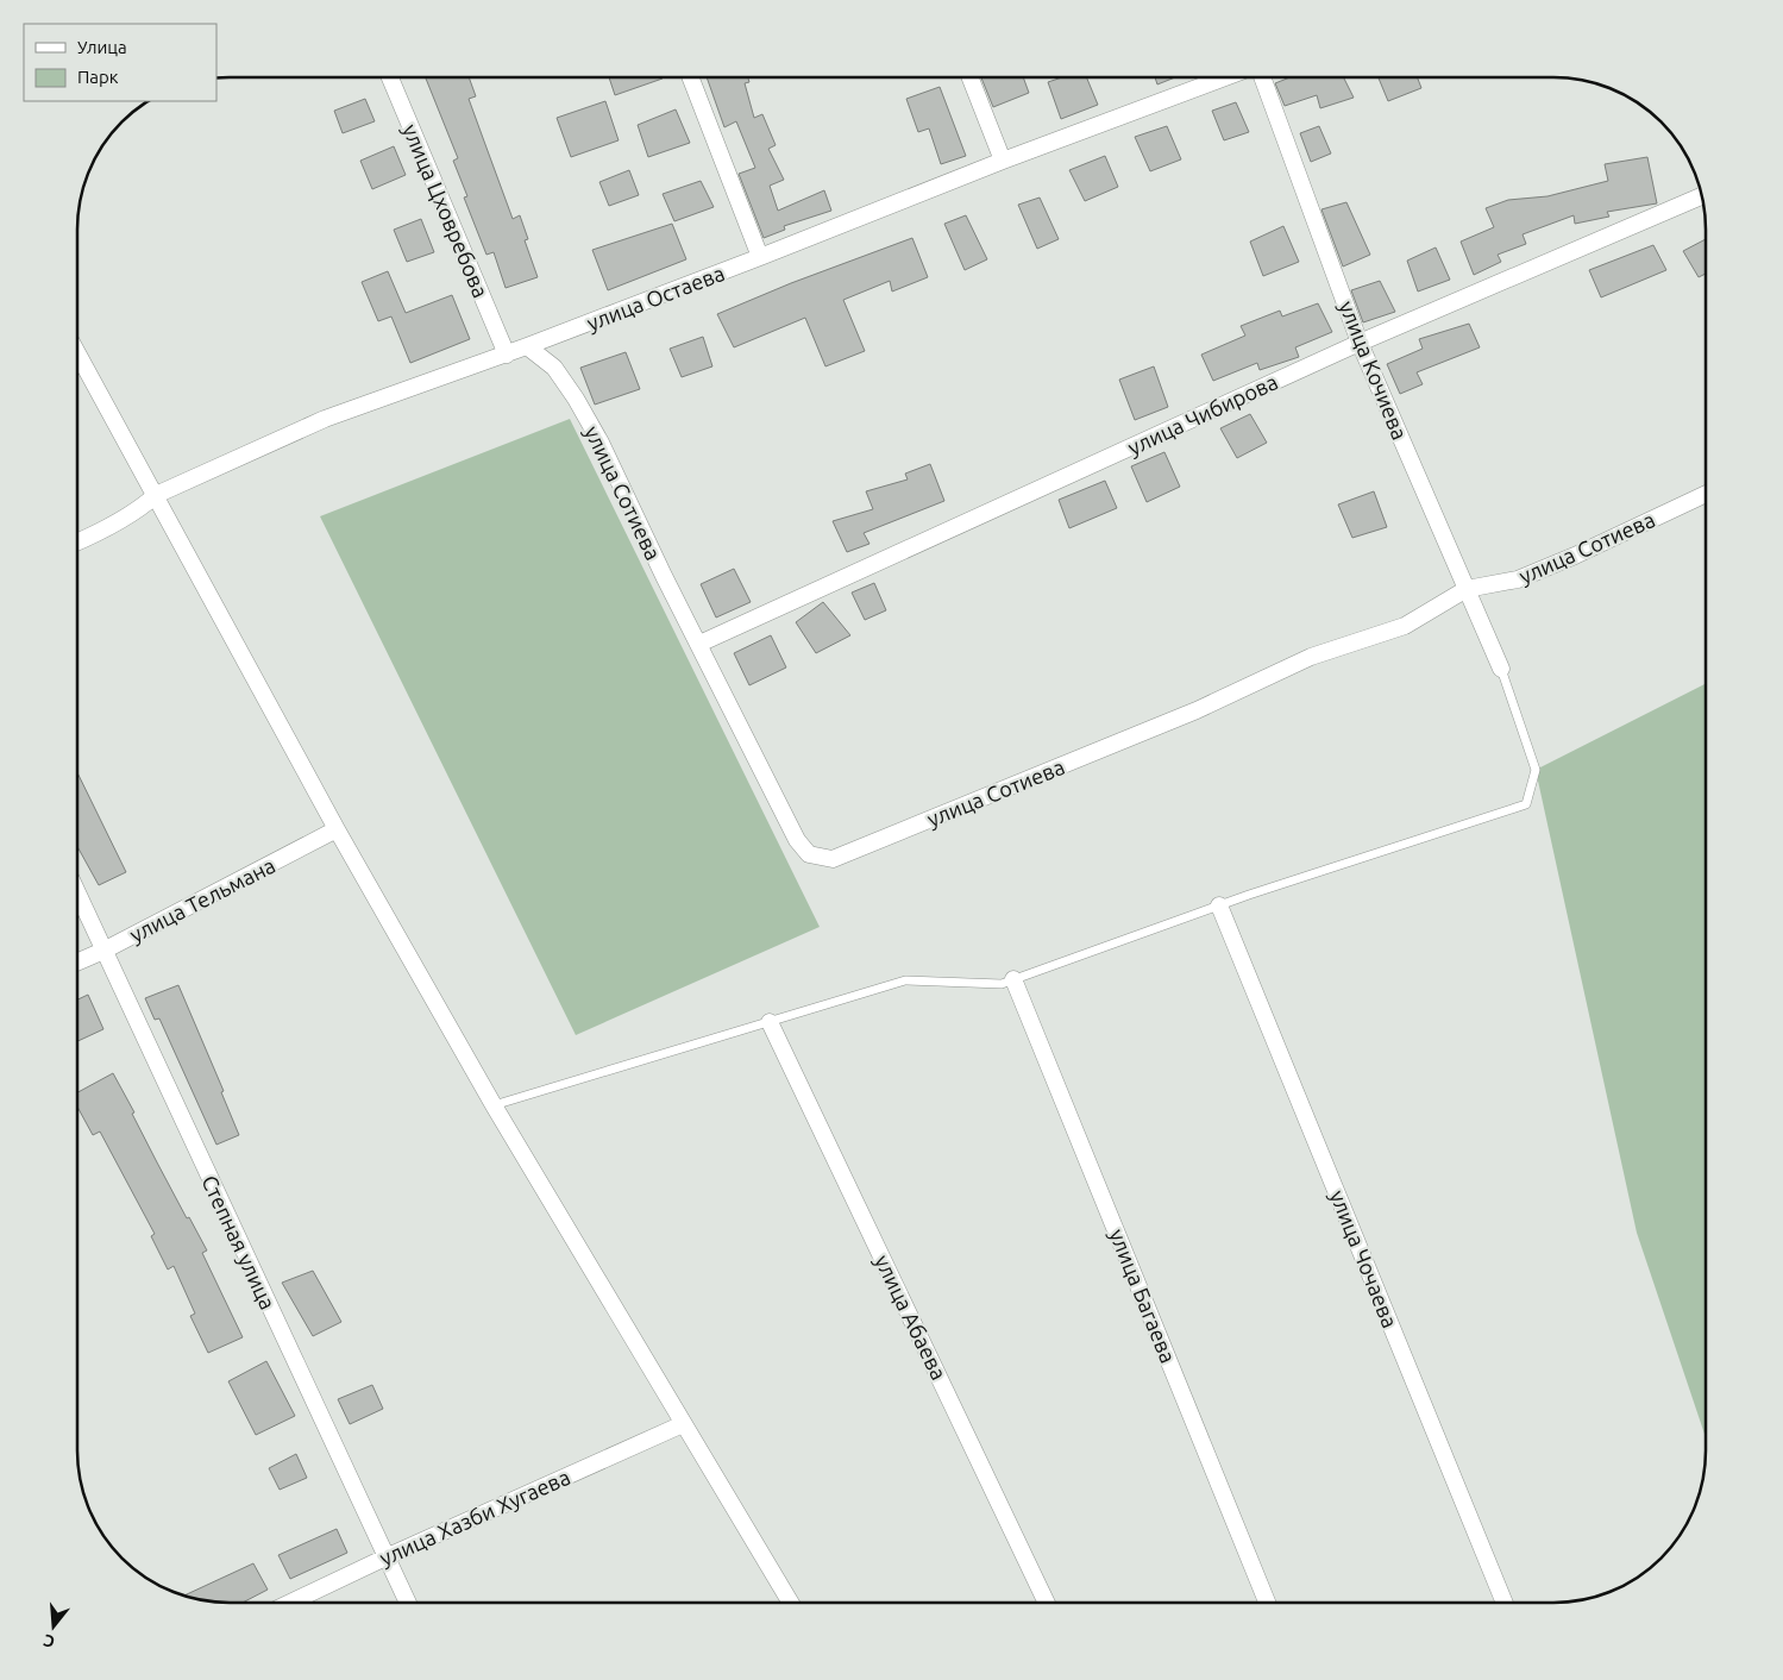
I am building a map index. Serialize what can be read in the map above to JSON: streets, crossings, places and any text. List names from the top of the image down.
{
  "streets": {
    "street": [
      "улица Цховребова",
      "улица Остаева",
      "улица Кочиева",
      "улица Чибирова",
      "улица Сотиева",
      "улица Тельмана",
      "Степная улица",
      "улица Чочаева",
      "улица Багаева",
      "улица Абаева",
      "улица Хазби Хугаева"
    ]
  },
  "crossings": [
    ["улица Цховребова", "улица Остаева"],
    ["улица Остаева", "улица Сотиева"],
    ["улица Кочиева", "улица Чибирова"],
    ["улица Кочиева", "улица Сотиева"],
    ["улица Чибирова", "улица Сотиева"],
    ["улица Тельмана", "Степная улица"],
    ["Степная улица", "улица Хазби Хугаева"]
  ],
  "legend": ["Улица", "Парк"],
  "north": "bottom"
}
